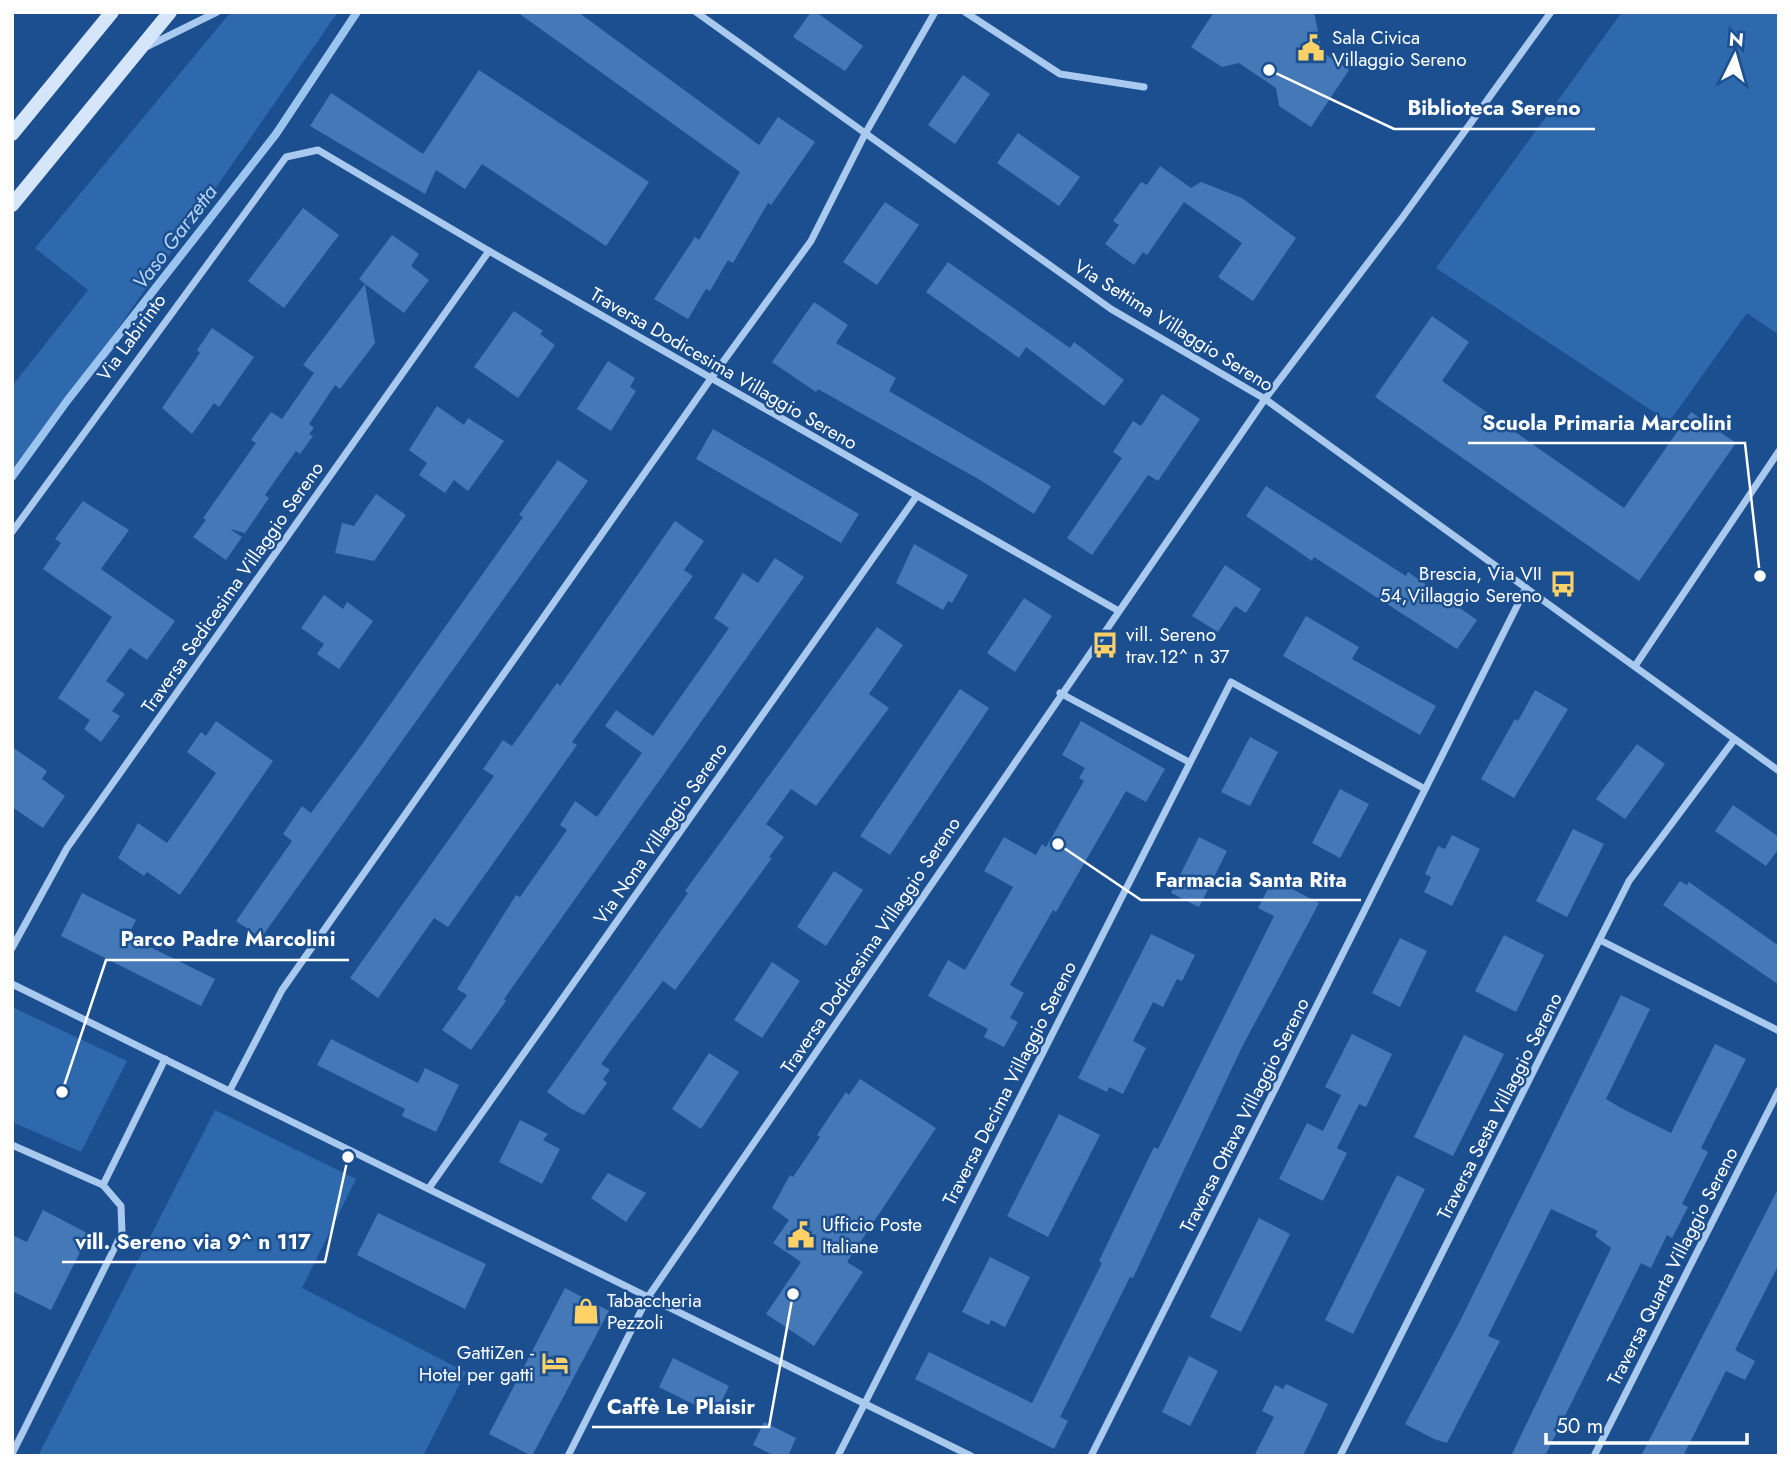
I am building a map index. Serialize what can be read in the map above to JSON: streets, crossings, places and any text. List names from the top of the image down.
{
  "streets": {
    "street": [
      "Via Settima Villaggio Sereno",
      "Via Labirinto",
      "Traversa Dodicesima Villaggio Sereno",
      "Traversa Sedicesima Villaggio Sereno",
      "Via Nona Villaggio Sereno",
      "Traversa Decima Villaggio Sereno",
      "Traversa Sesta Villaggio Sereno",
      "Traversa Ottava Villaggio Sereno",
      "Traversa Quarta Villaggio Sereno"
    ]
  },
  "crossings": [
    ["Via Settima Villaggio Sereno", "Traversa Dodicesima Villaggio Sereno"],
    ["Via Settima Villaggio Sereno", "Traversa Sesta Villaggio Sereno"],
    ["Via Settima Villaggio Sereno", "Traversa Ottava Villaggio Sereno"],
    ["Via Labirinto", "Traversa Dodicesima Villaggio Sereno"],
    ["Traversa Dodicesima Villaggio Sereno", "Traversa Sedicesima Villaggio Sereno"],
    ["Traversa Dodicesima Villaggio Sereno", "Via Nona Villaggio Sereno"],
    ["Traversa Decima Villaggio Sereno", "Traversa Ottava Villaggio Sereno"]
  ],
  "water": ["Vaso Garzetta"],
  "places": {
    "public building": ["Sala Civica Villaggio Sereno", "Ufficio Poste Italiane"],
    "other": [
      "Biblioteca Sereno",
      "Scuola Primaria Marcolini",
      "Farmacia Santa Rita",
      "Parco Padre Marcolini",
      "vill. Sereno via 9^ n 117",
      "Caffè Le Plaisir"
    ],
    "bus stop": ["Brescia, Via VII 54,Villaggio Sereno", "vill. Sereno trav.12^ n 37"],
    "shop": ["Tabaccheria Pezzoli"],
    "hotel": ["GattiZen - Hotel per gatti"]
  },
  "scale_bar": "50 m",
  "north": "top"
}
